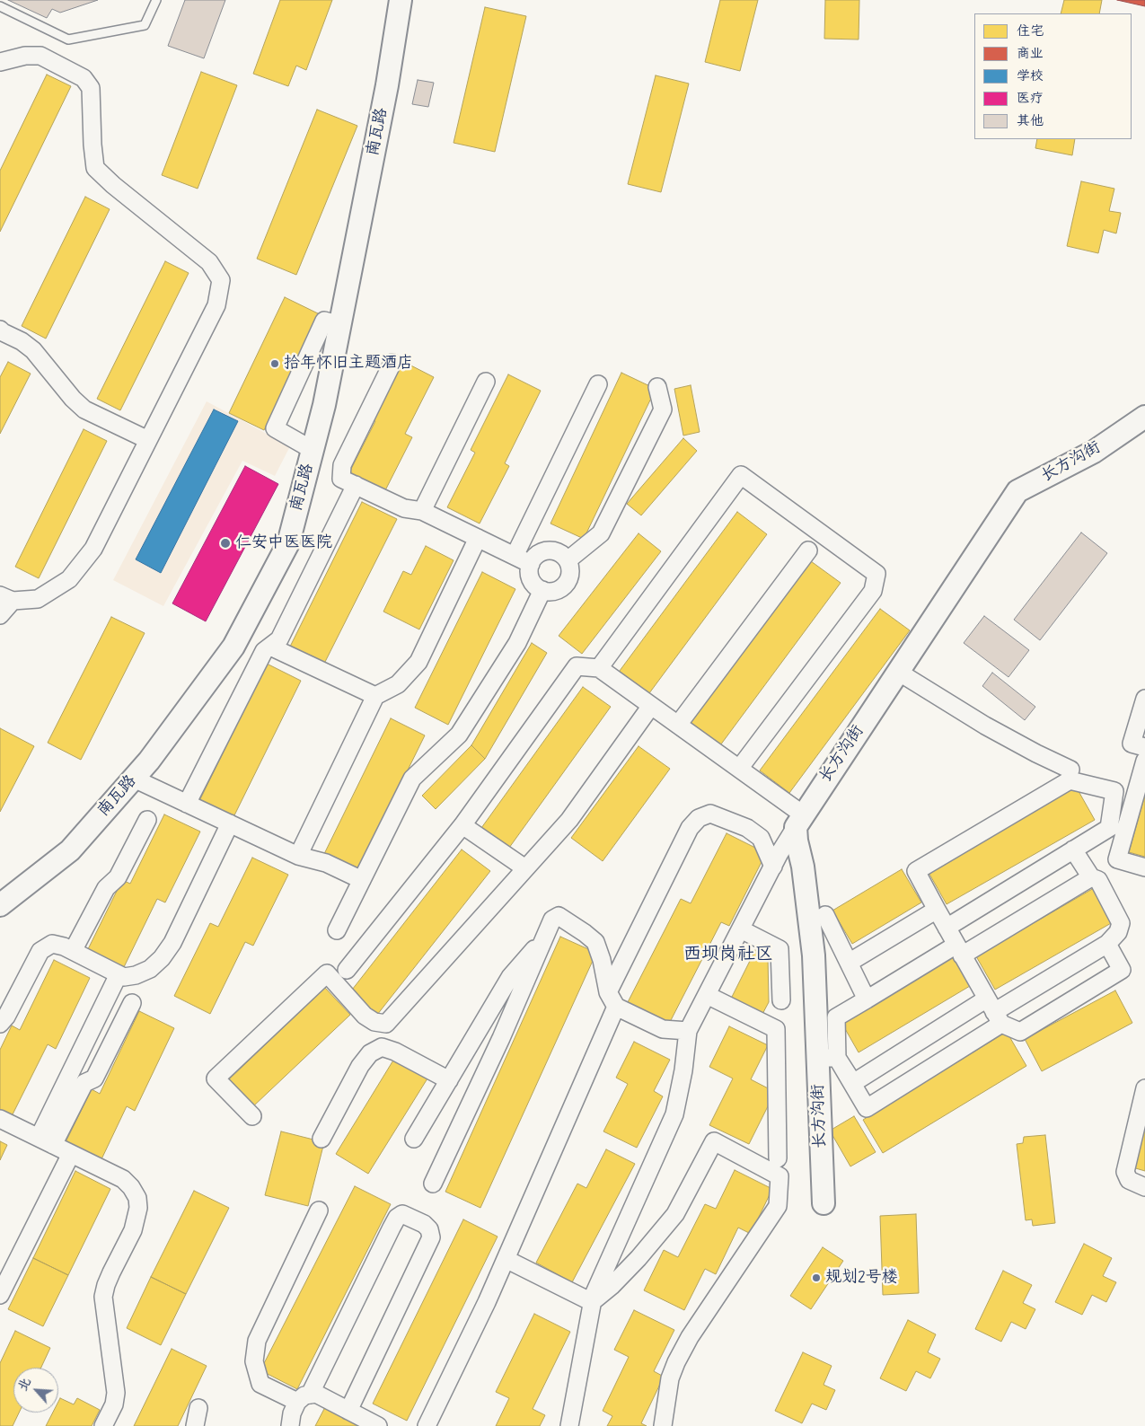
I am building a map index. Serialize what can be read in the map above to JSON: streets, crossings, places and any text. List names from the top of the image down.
{
  "streets": {
    "street": ["南瓦路", "长方沟街"]
  },
  "districts": ["西坝岗社区"],
  "places": ["拾年怀旧主题酒店", "仁安中医医院", "规划2号楼"],
  "legend": [
    "住宅",
    "商业",
    "学校",
    "医疗",
    "其他"
  ],
  "north": "top left"
}
